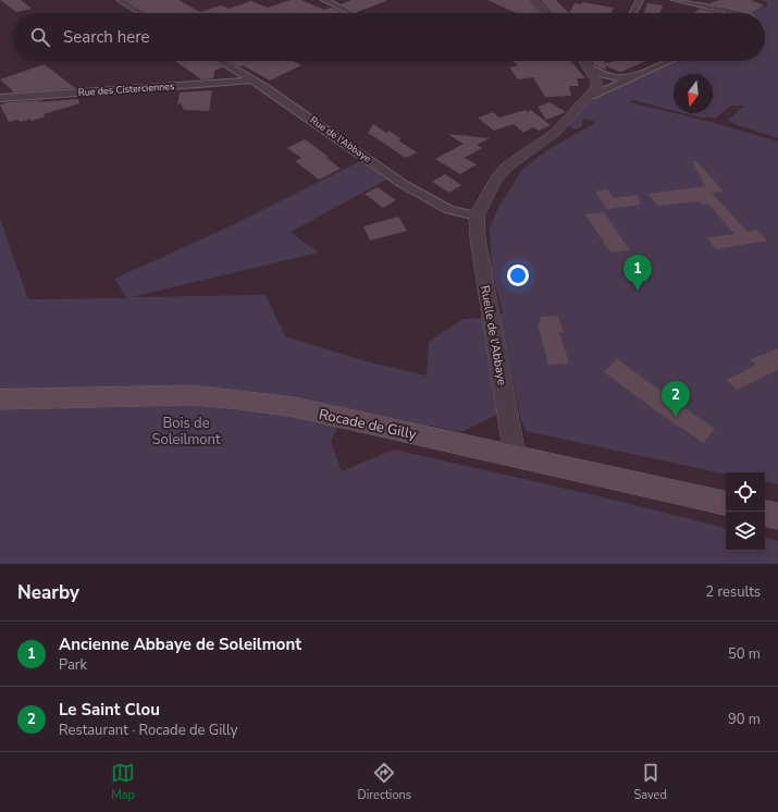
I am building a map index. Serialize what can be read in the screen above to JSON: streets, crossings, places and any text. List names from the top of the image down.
{
  "streets": {
    "main road": ["Rocade de Gilly"],
    "street": ["Rue des Cisterciennes", "Rue de l'Abbaye", "Ruelle de l'Abbaye"]
  },
  "crossings": [
    ["Rue des Cisterciennes", "Rue de l'Abbaye"],
    ["Rue de l'Abbaye", "Ruelle de l'Abbaye"],
    ["Ruelle de l'Abbaye", "Rocade de Gilly"]
  ],
  "parks": ["Bois de Soleilmont"],
  "north": "bottom",
  "page": {
    "search": "Search here",
    "pins": ["1", "2"],
    "heading": ["Nearby", "2 results"],
    "list": [
      {
        "mark": "1",
        "name": "Ancienne Abbaye de Soleilmont",
        "note": "Park",
        "value": "50 m"
      },
      {
        "mark": "2",
        "name": "Le Saint Clou",
        "note": "Restaurant · Rocade de Gilly",
        "value": "90 m"
      }
    ],
    "nav": ["Map", "Directions", "Saved"]
  }
}
